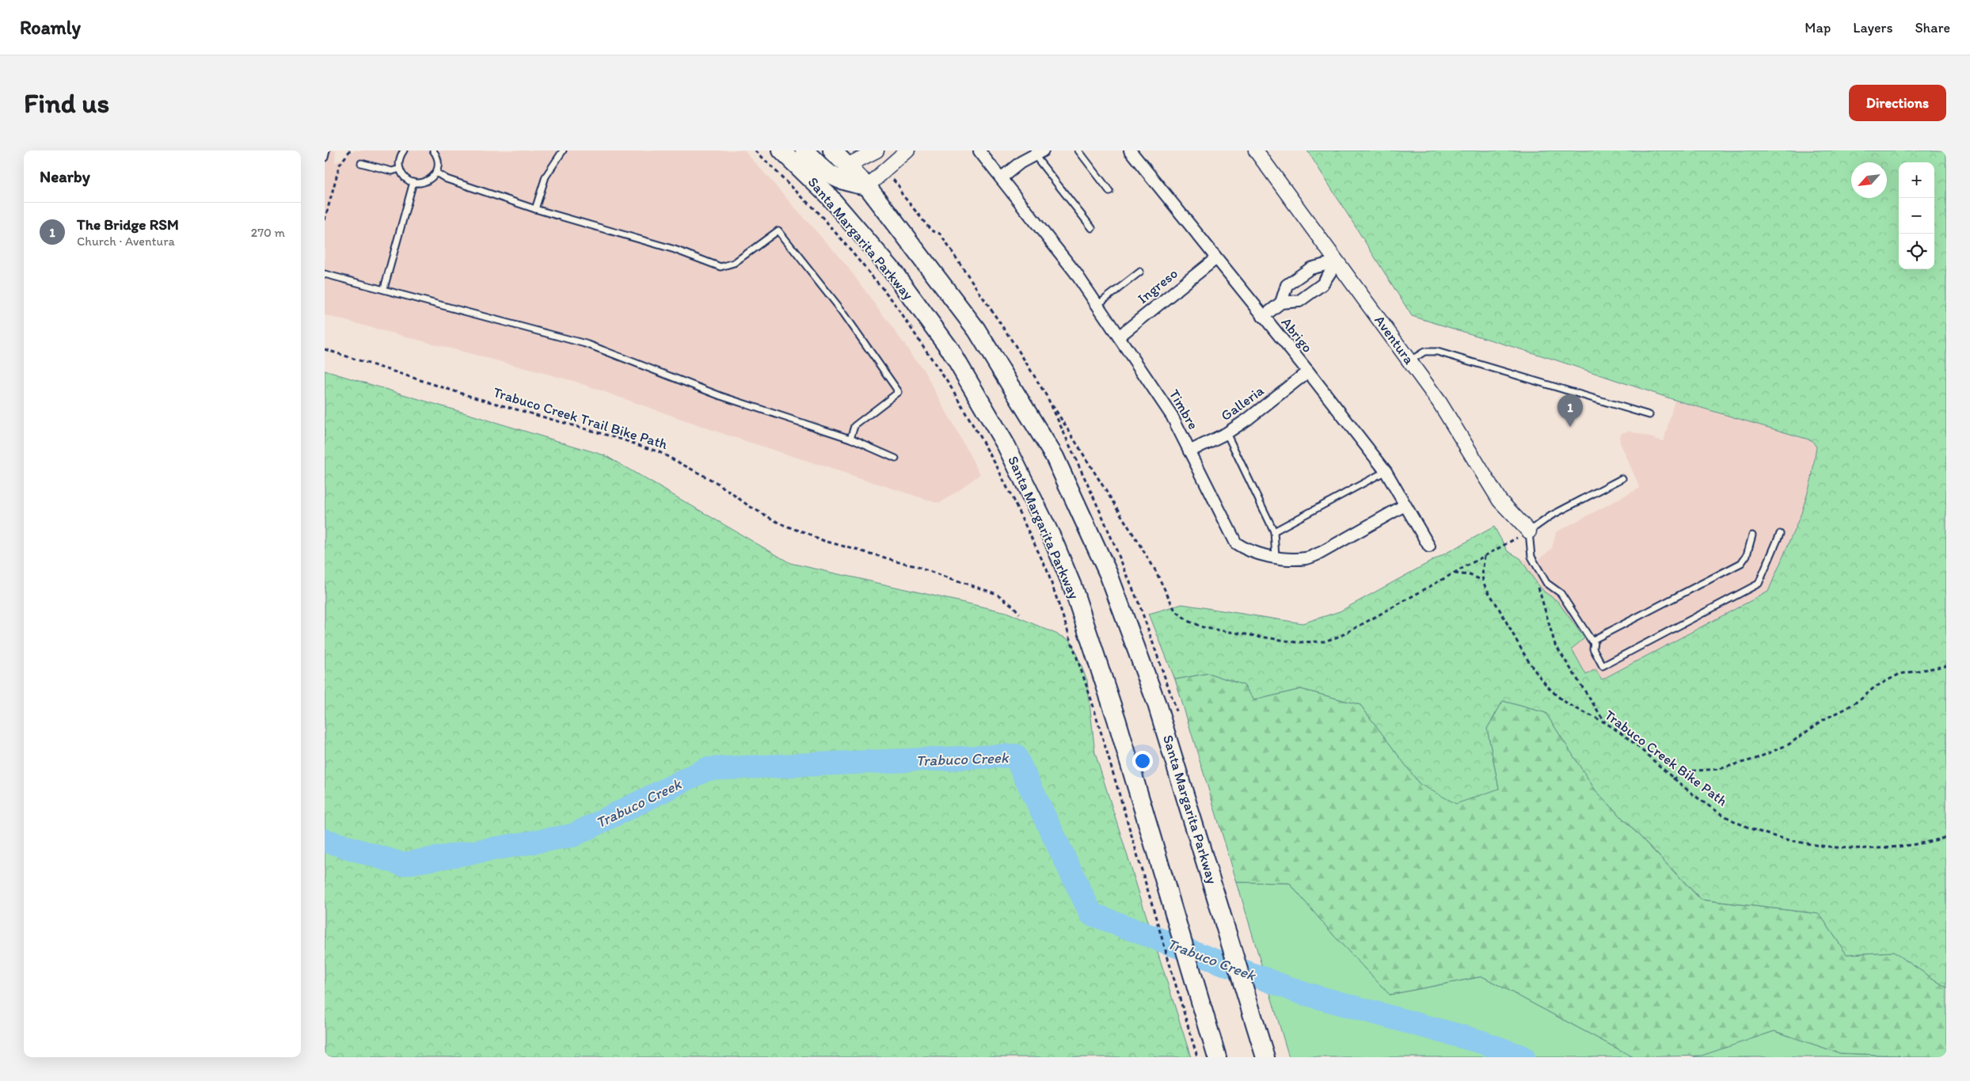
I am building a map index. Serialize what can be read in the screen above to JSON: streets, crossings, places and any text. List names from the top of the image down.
{
  "streets": {
    "main road": ["Santa Margarita Parkway"],
    "street": [
      "Ingreso",
      "Abrigo",
      "Aventura",
      "Galleria",
      "Timbre"
    ],
    "path": ["Trabuco Creek Trail Bike Path", "Trabuco Creek Bike Path"]
  },
  "crossings": [
    ["Ingreso", "Abrigo"],
    ["Ingreso", "Timbre"],
    ["Abrigo", "Galleria"],
    ["Abrigo", "Timbre"],
    ["Galleria", "Timbre"]
  ],
  "water": ["Trabuco Creek"],
  "north": "bottom left",
  "page": {
    "header": "Roamly",
    "nav": ["Map", "Layers", "Share"],
    "buttons": "Directions",
    "title": "Find us",
    "heading": "Nearby",
    "map_buttons": ["+", "−"],
    "list": [
      {
        "mark": "1",
        "name": "The Bridge RSM",
        "note": "Church · Aventura",
        "value": "270 m"
      }
    ],
    "pins": "1"
  }
}
